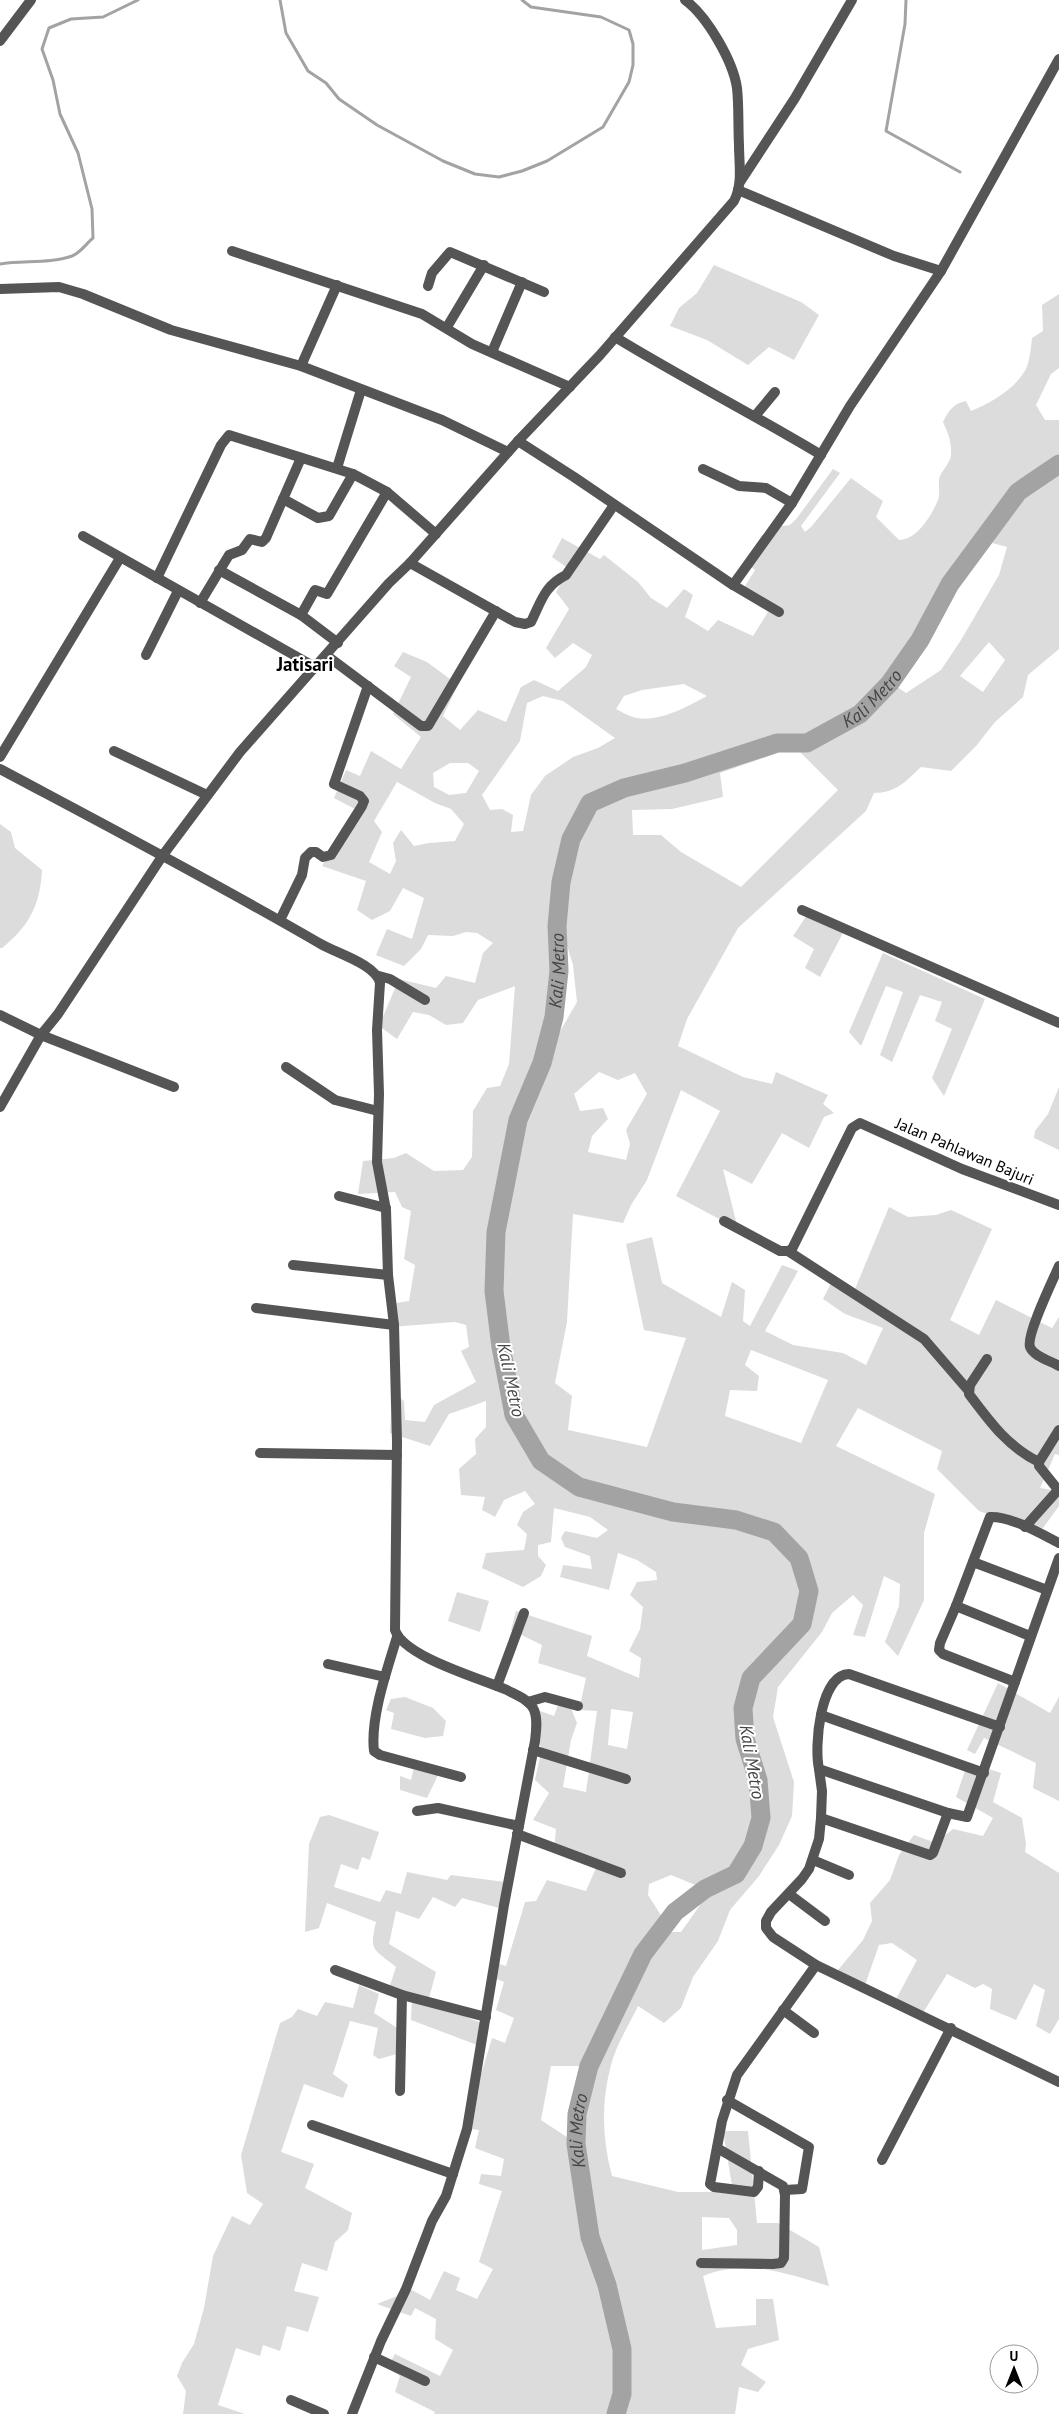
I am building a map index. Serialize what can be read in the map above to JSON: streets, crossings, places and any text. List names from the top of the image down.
{
  "streets": {
    "street": ["Jalan Pahlawan Bajuri"]
  },
  "districts": ["Jatisari"],
  "water": ["Kali Metro"],
  "north": "top"
}
